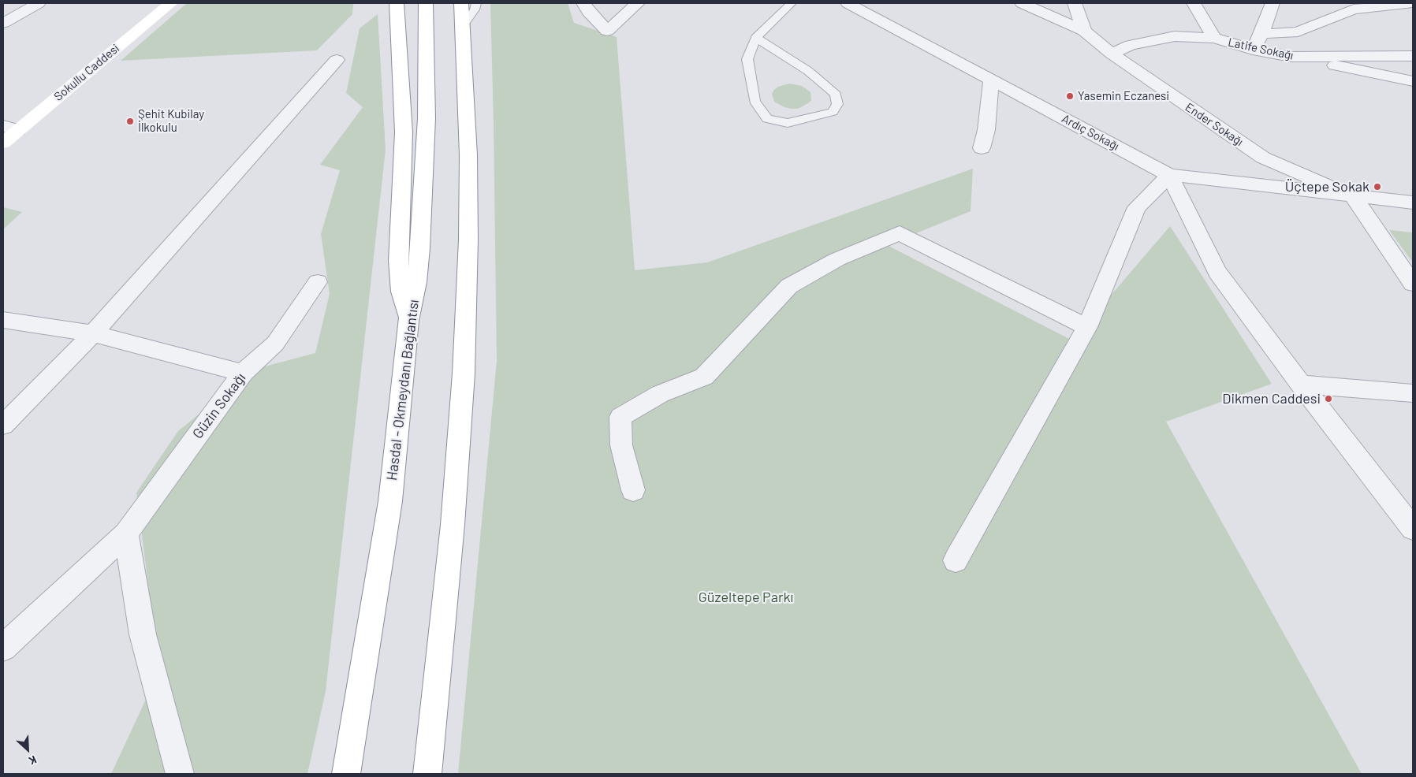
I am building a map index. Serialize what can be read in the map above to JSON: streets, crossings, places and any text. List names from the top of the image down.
{
  "streets": {
    "main road": ["Sokullu Caddesi", "Hasdal - Okmeydanı Bağlantısı"],
    "street": [
      "Latife Sokağı",
      "Ender Sokağı",
      "Ardıç Sokağı",
      "Güzin Sokağı"
    ]
  },
  "crossings": [
    ["Latife Sokağı", "Ender Sokağı"],
    ["Ender Sokağı", "Ardıç Sokağı"]
  ],
  "parks": ["Güzeltepe Parkı"],
  "places": [
    "Yasemin Eczanesi",
    "Şehit Kubilay İlkokulu",
    "Üçtepe Sokak",
    "Dikmen Caddesi"
  ],
  "north": "bottom right"
}
